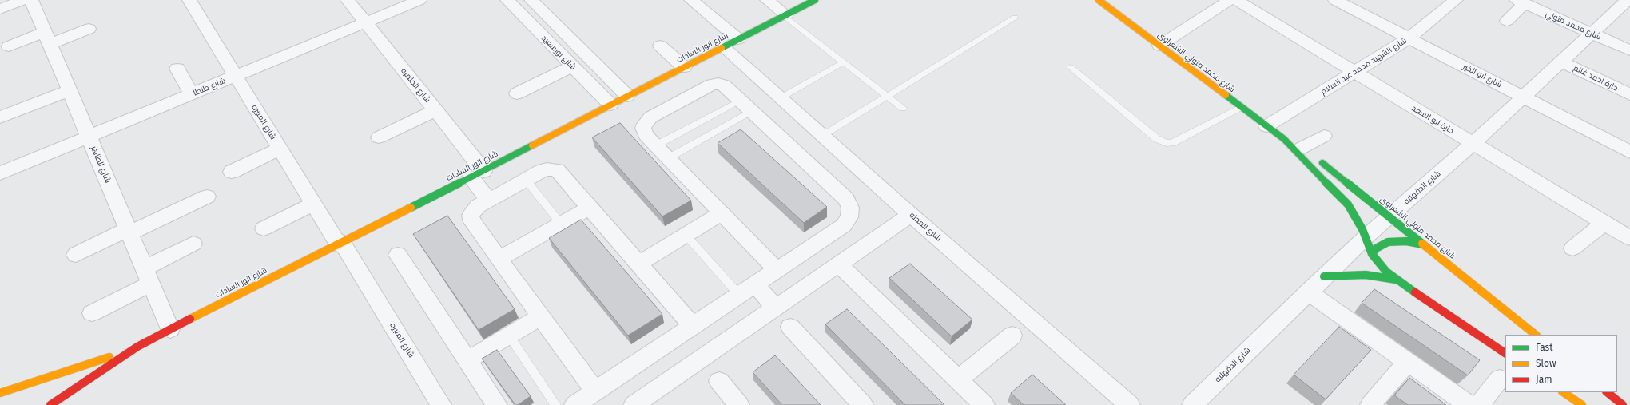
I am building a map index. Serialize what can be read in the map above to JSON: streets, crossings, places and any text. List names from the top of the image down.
{
  "streets": {
    "street": [
      "شارع محمد متولي",
      "شارع انور السادات",
      "شارع بورسعيد",
      "شارع محمد متولي الشعراوى",
      "شارع الشهيد محمد عبد السلام",
      "شارع ابو الخير",
      "حارة احمد غانم",
      "شارع الحلميه",
      "شارع طنطا",
      "حارة ابو السعد",
      "شارع المنيره",
      "شارع الظاهر",
      "شارع الدقهليه",
      "شارع المحله"
    ]
  },
  "crossings": [
    ["شارع محمد متولي", "شارع الدقهليه"],
    ["شارع انور السادات", "شارع بورسعيد"],
    ["شارع انور السادات", "شارع الحلميه"],
    ["شارع انور السادات", "شارع المنيره"],
    ["شارع انور السادات", "شارع الظاهر"],
    ["شارع انور السادات", "شارع المحله"],
    ["شارع محمد متولي الشعراوى", "شارع الشهيد محمد عبد السلام"],
    ["شارع محمد متولي الشعراوى", "شارع الدقهليه"],
    ["شارع الشهيد محمد عبد السلام", "شارع ابو الخير"],
    ["شارع الشهيد محمد عبد السلام", "حارة ابو السعد"],
    ["شارع ابو الخير", "شارع الدقهليه"],
    ["حارة احمد غانم", "شارع الدقهليه"],
    ["شارع الحلميه", "شارع طنطا"],
    ["شارع طنطا", "شارع المنيره"],
    ["شارع طنطا", "شارع الظاهر"],
    ["حارة ابو السعد", "شارع الدقهليه"]
  ],
  "legend": ["Fast", "Slow", "Jam"]
}
